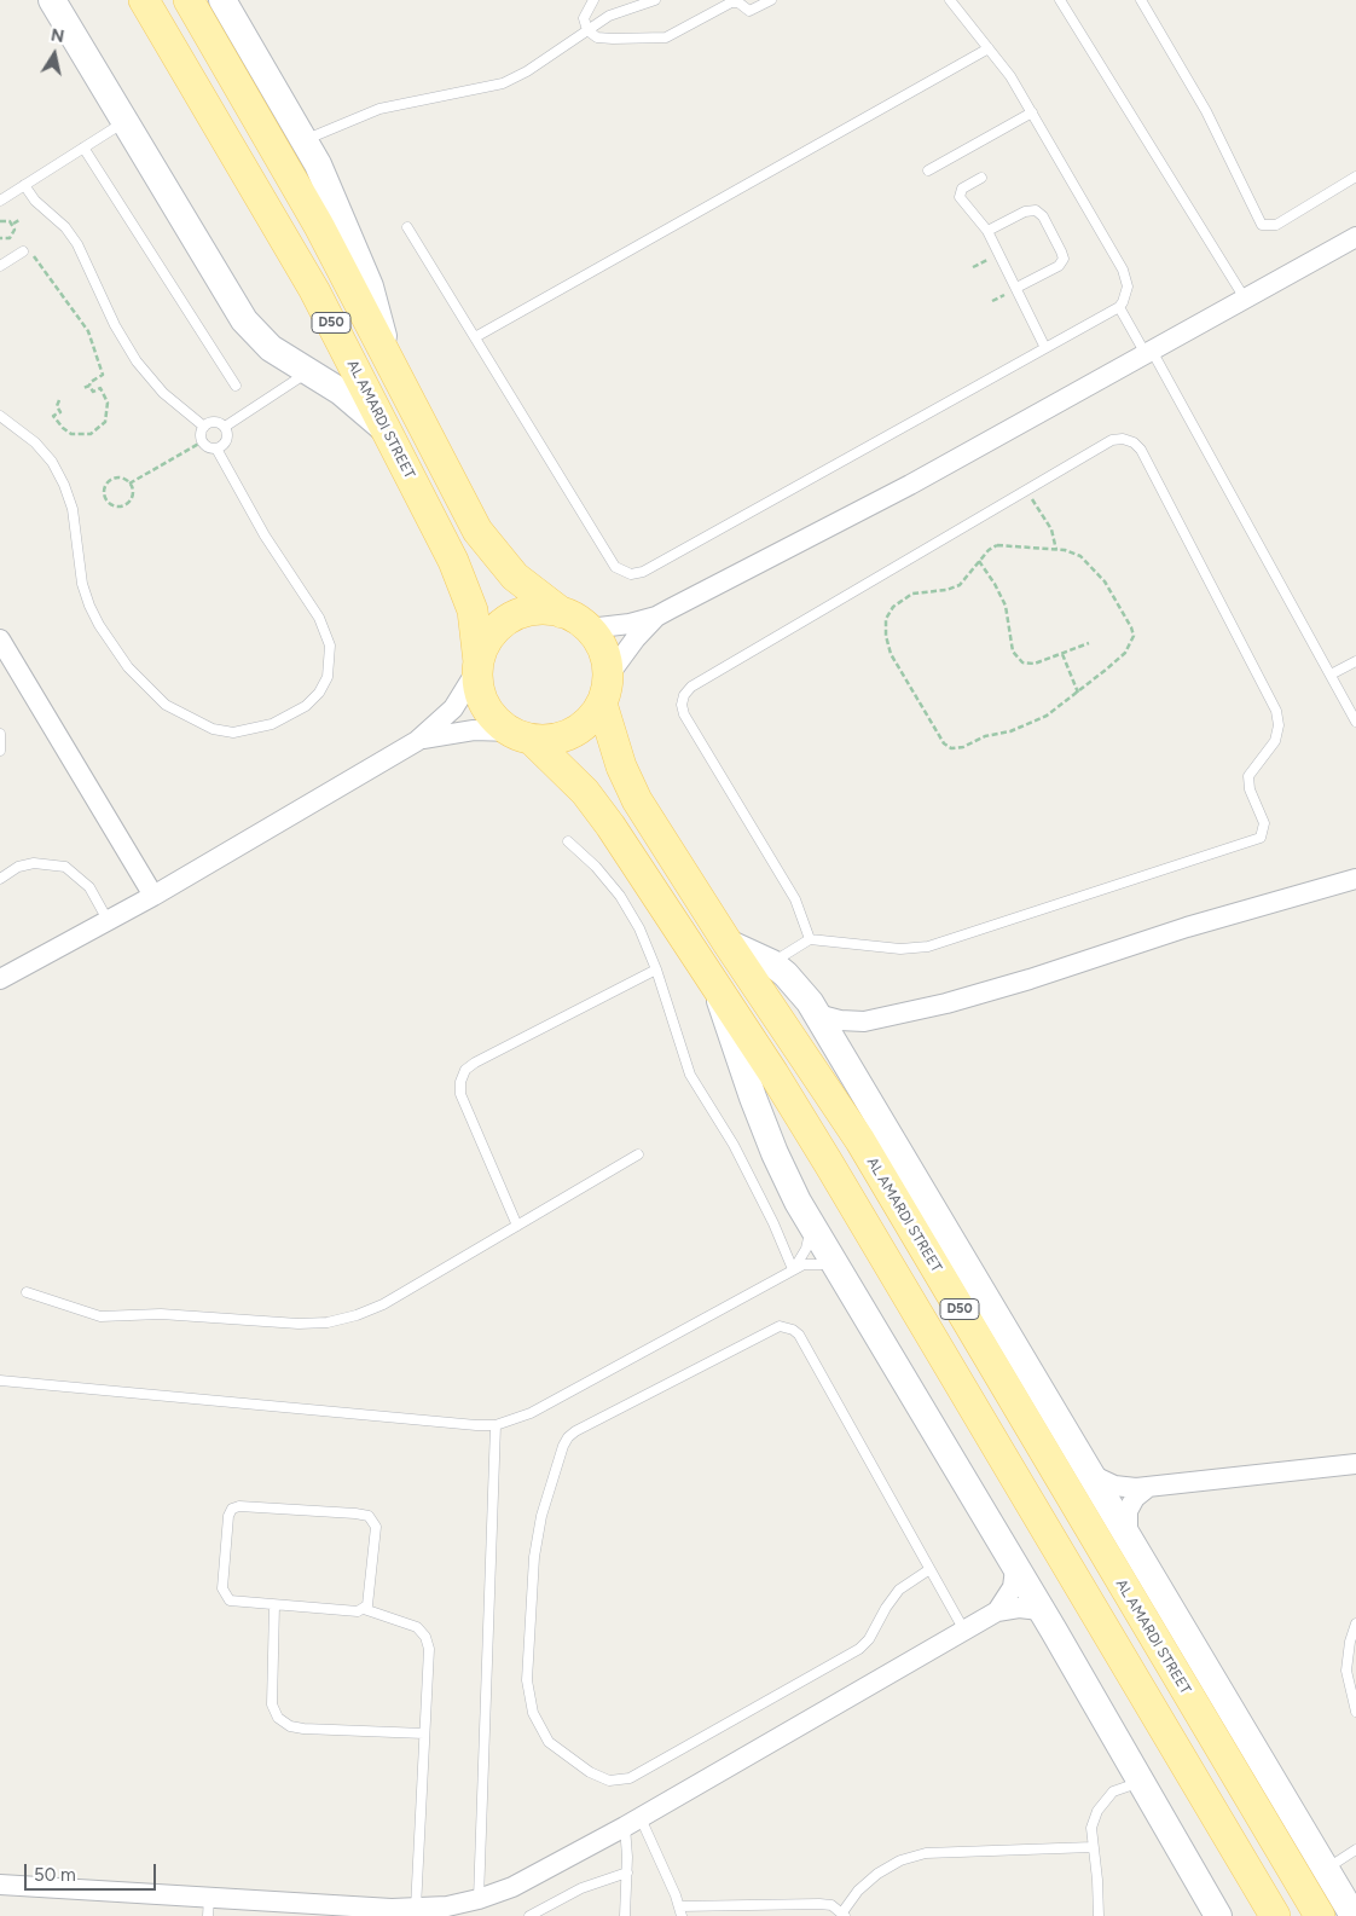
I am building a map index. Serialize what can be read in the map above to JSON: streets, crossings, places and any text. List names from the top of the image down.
{
  "streets": {
    "main road": ["D50", "AL AMARDI STREET"]
  },
  "crossings": [
    ["D50", "AL AMARDI STREET"]
  ],
  "scale_bar": "50 m",
  "north": "top"
}
